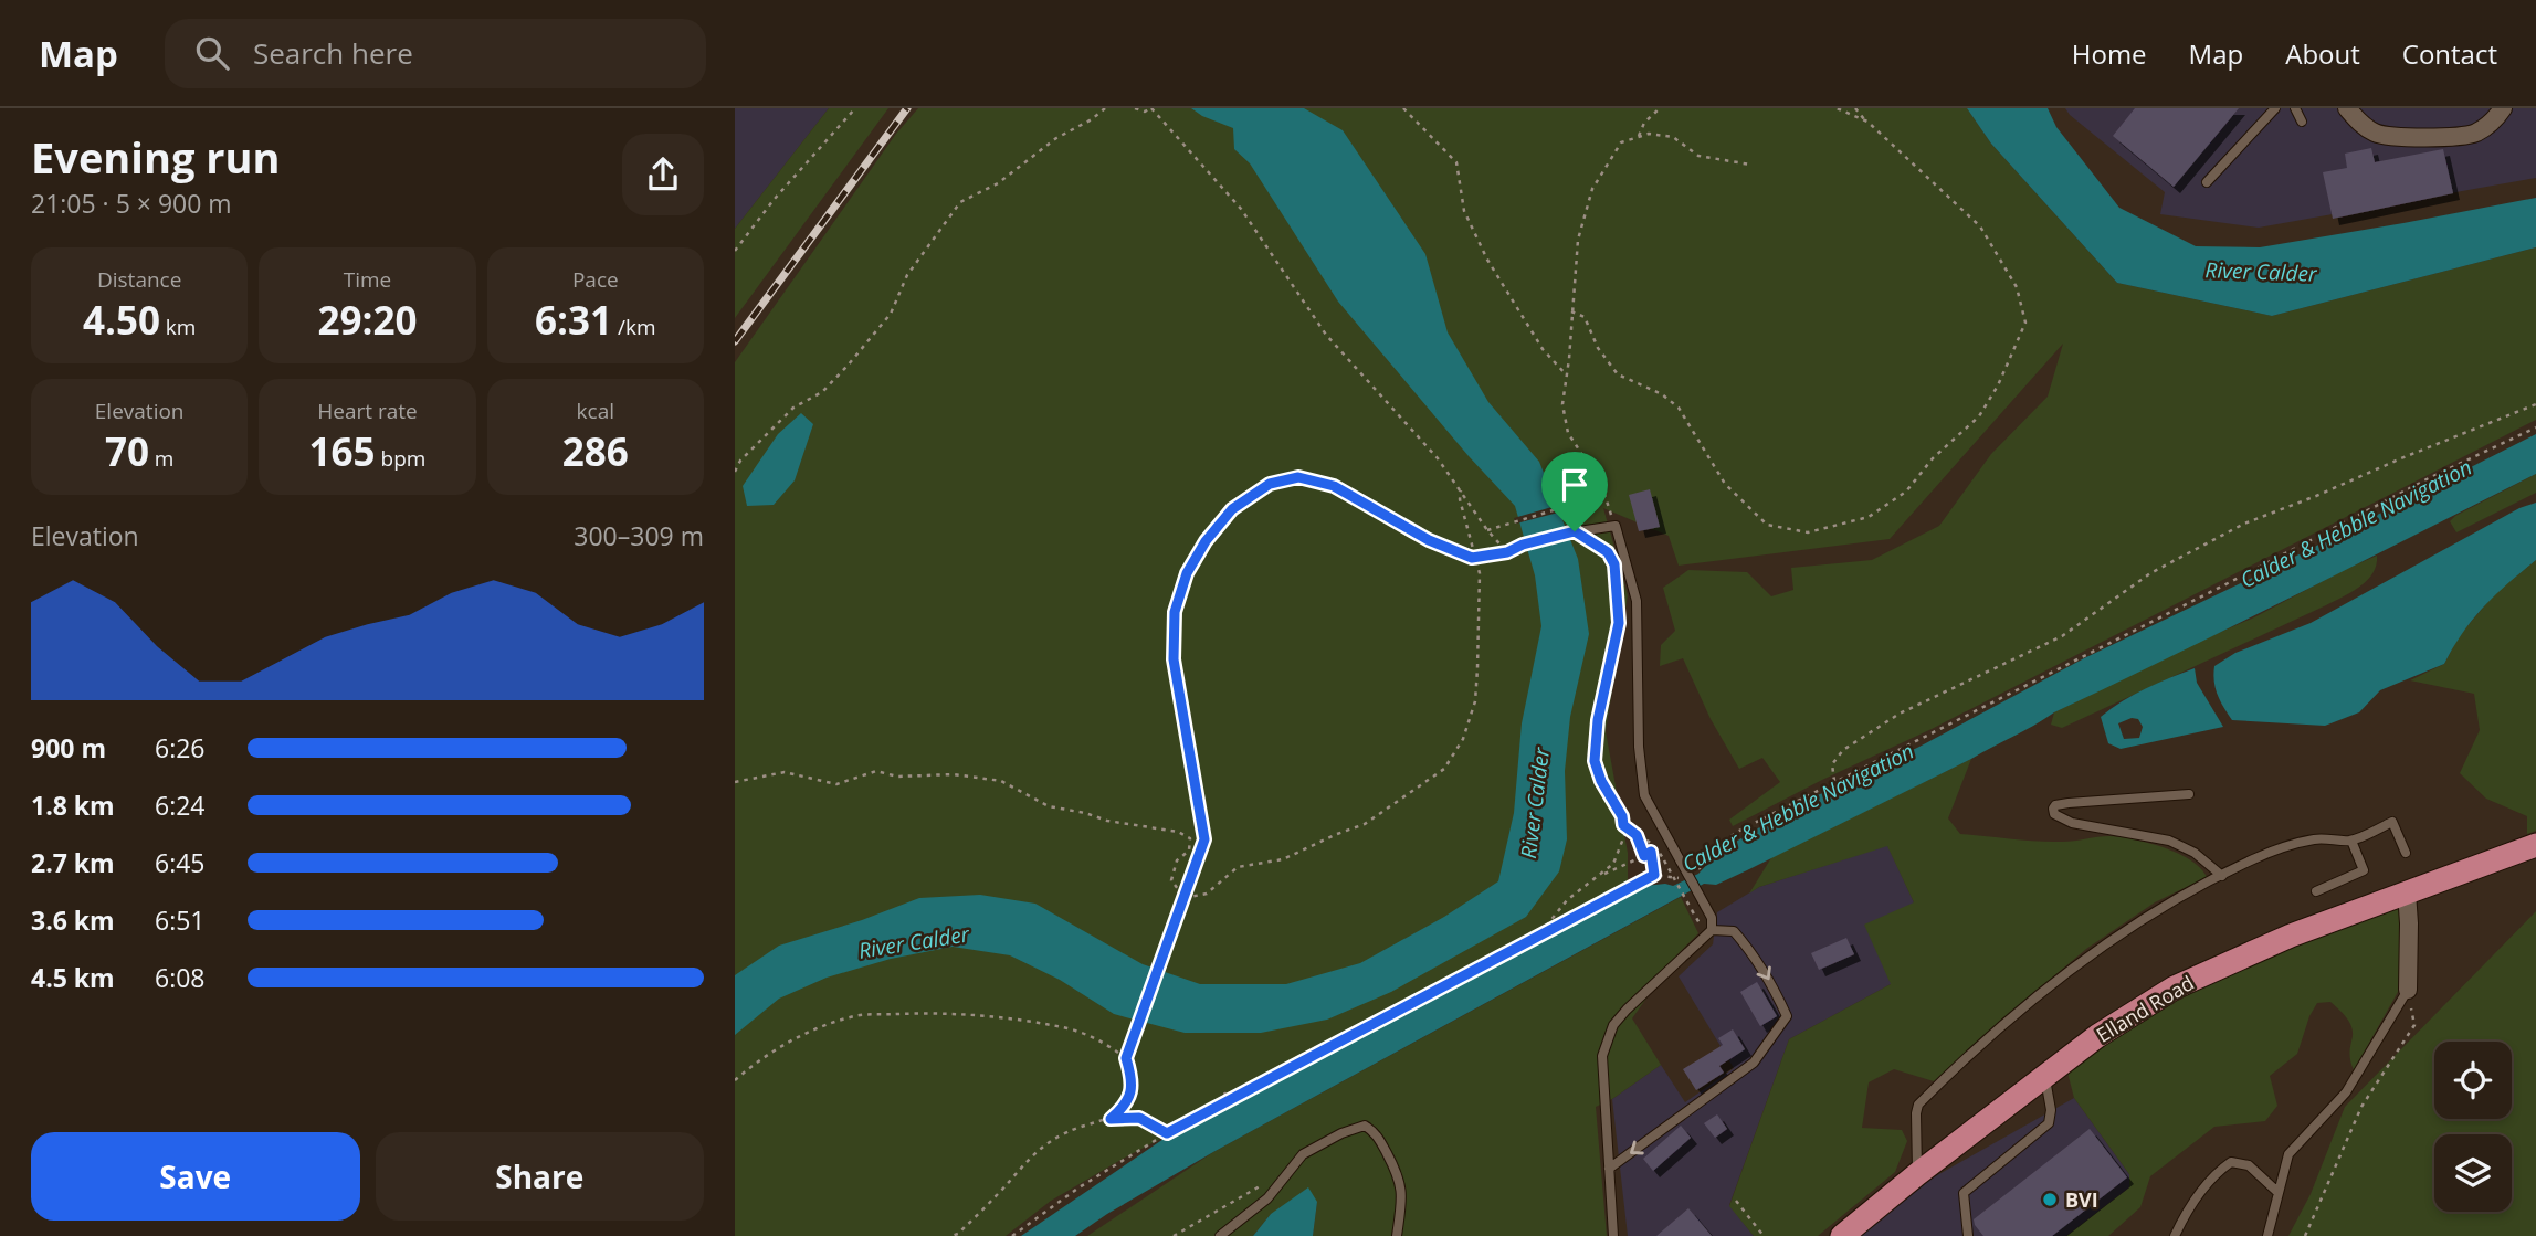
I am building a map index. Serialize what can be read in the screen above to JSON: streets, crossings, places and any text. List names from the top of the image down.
{
  "streets": {
    "main road": ["Elland Road"]
  },
  "water": ["River Calder", "Calder & Hebble Navigation"],
  "places": ["BVI"],
  "page": {
    "header": "Map",
    "search": "Search here",
    "nav": [
      "Home",
      "Map",
      "About",
      "Contact"
    ],
    "heading": ["Evening run", "21:05 · 5 × 900 m"],
    "stats": [
      ["Distance", "4.50 km"],
      ["Time", "29:20"],
      ["Pace", "6:31 /km"],
      ["Elevation", "70 m"],
      ["Heart rate", "165 bpm"],
      ["kcal", "286"]
    ],
    "chart": ["Elevation", "300–309 m"],
    "list": [
      {
        "name": "900 m",
        "note": "6:26"
      },
      {
        "name": "1.8 km",
        "note": "6:24"
      },
      {
        "name": "2.7 km",
        "note": "6:45"
      },
      {
        "name": "3.6 km",
        "note": "6:51"
      },
      {
        "name": "4.5 km",
        "note": "6:08"
      }
    ],
    "buttons": ["Save", "Share"]
  }
}
